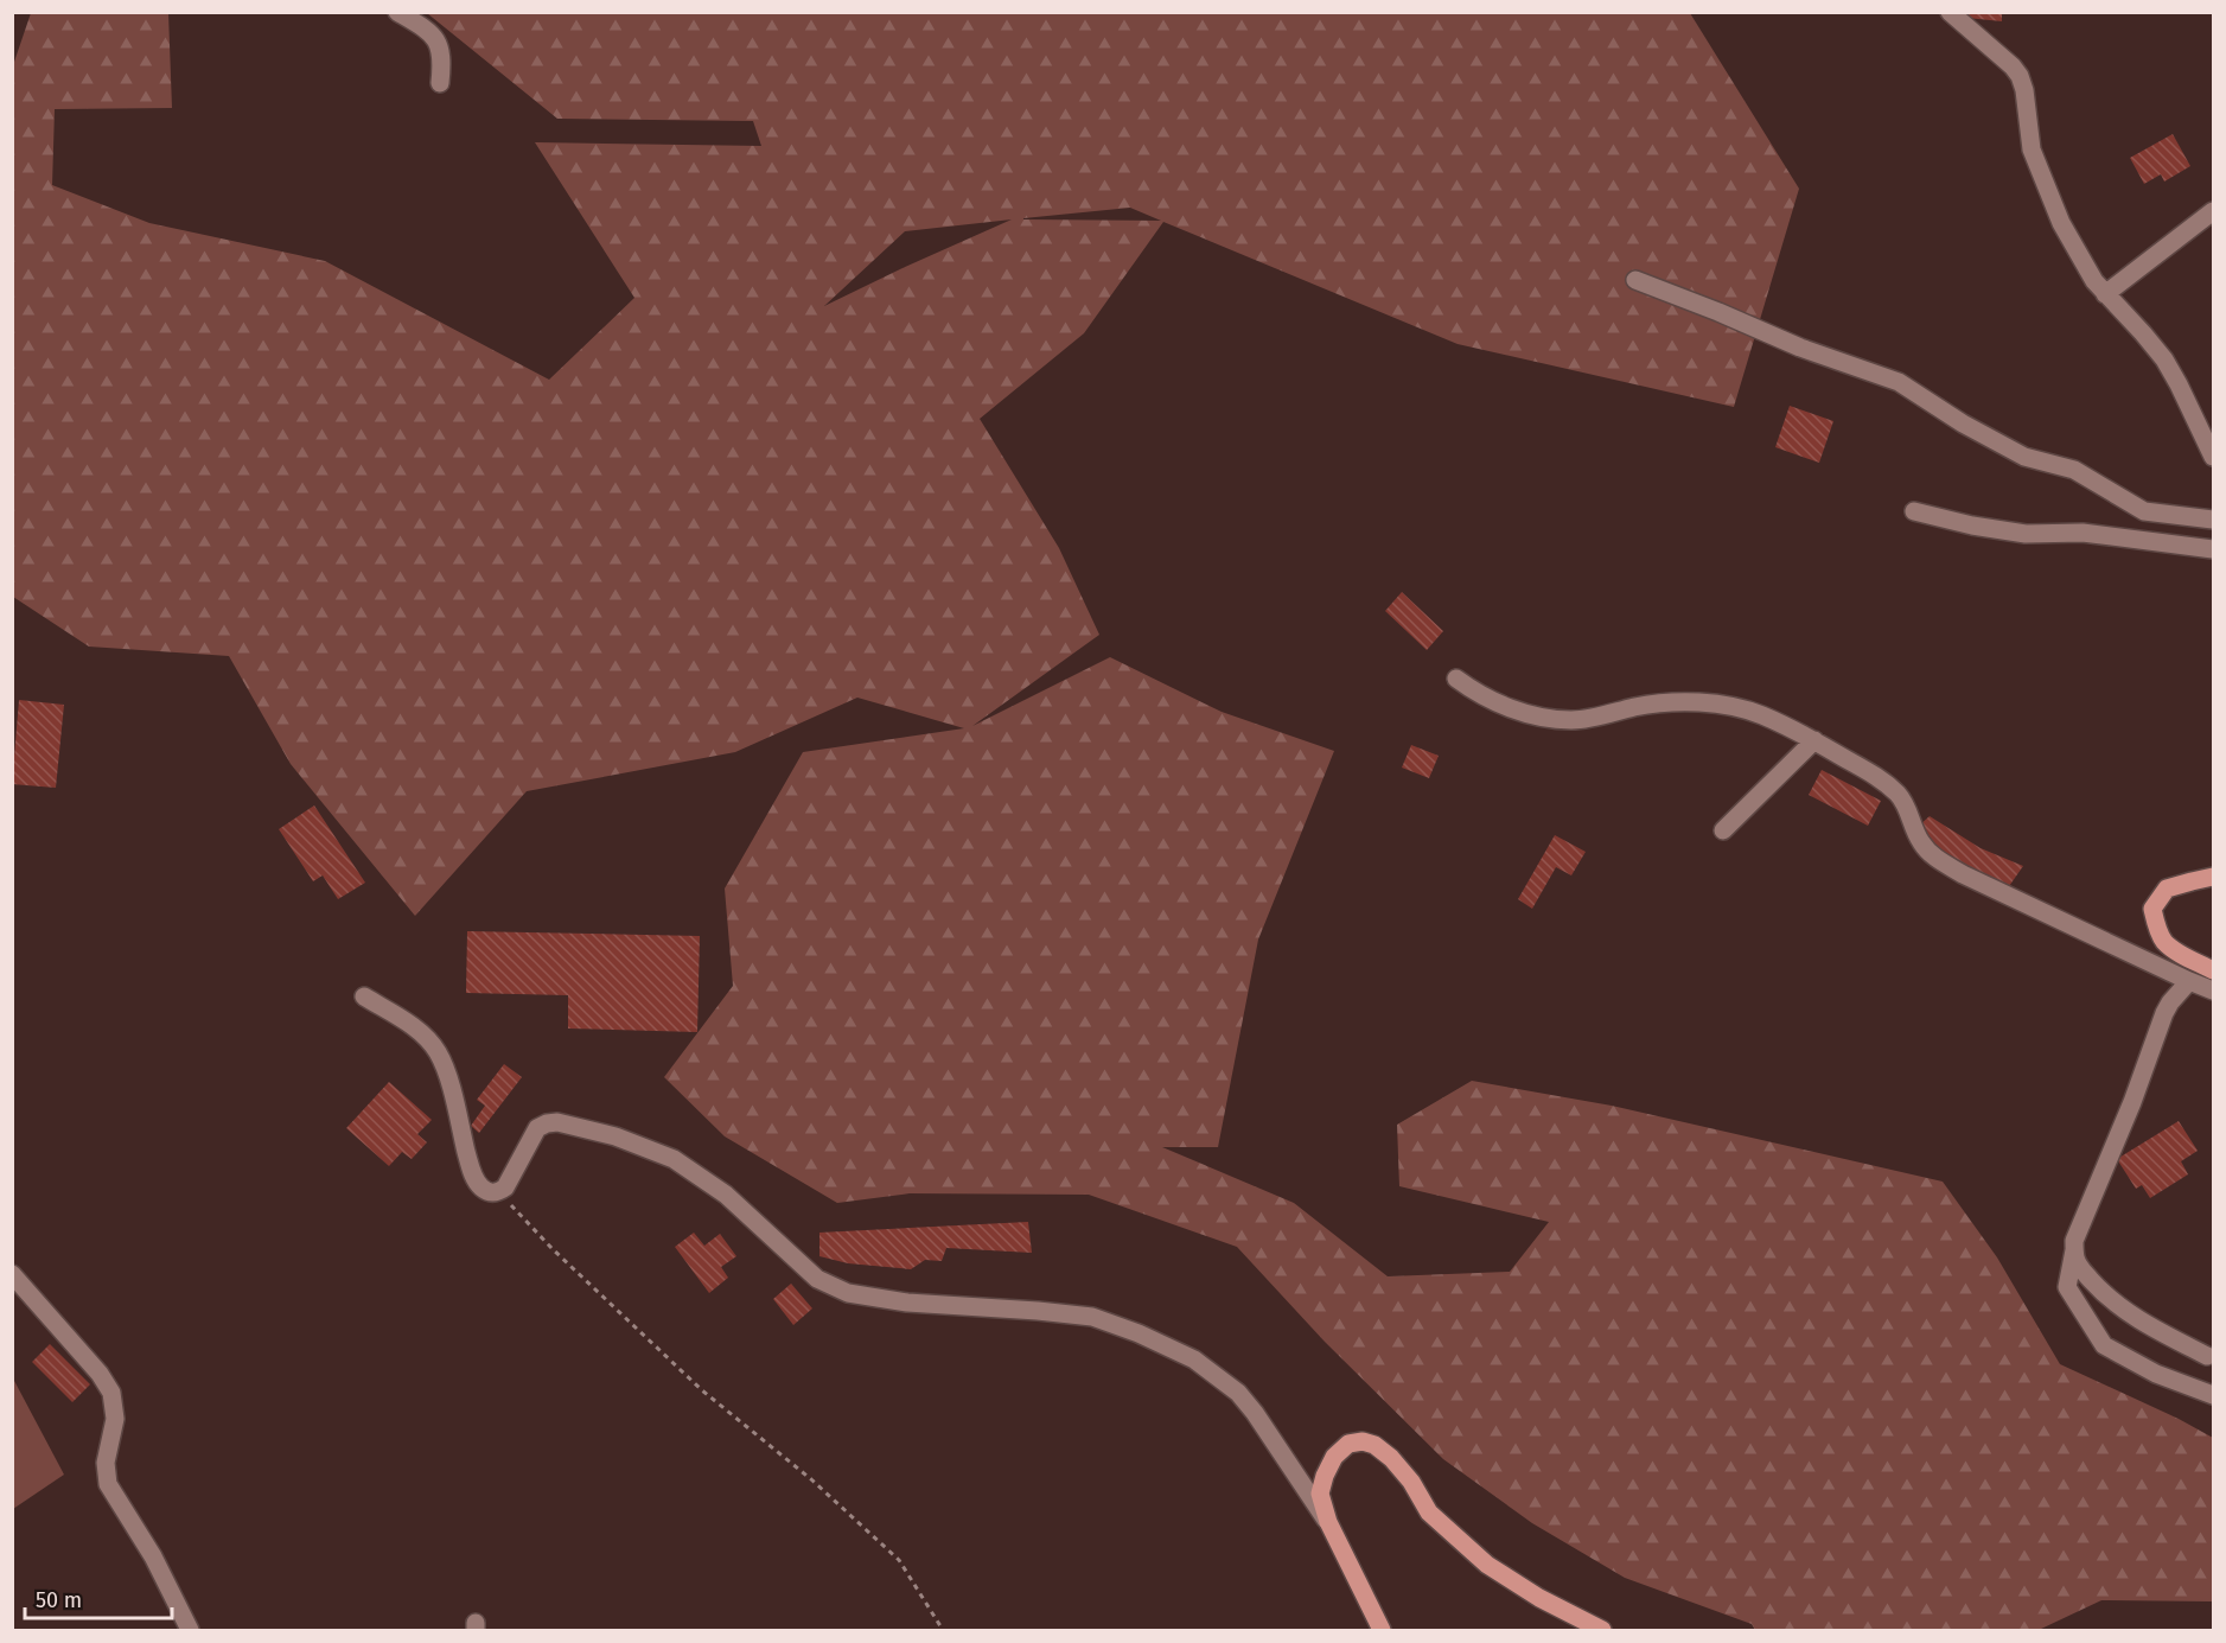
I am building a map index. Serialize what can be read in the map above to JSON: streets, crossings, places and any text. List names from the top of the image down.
{
  "scale_bar": "50 m"
}
